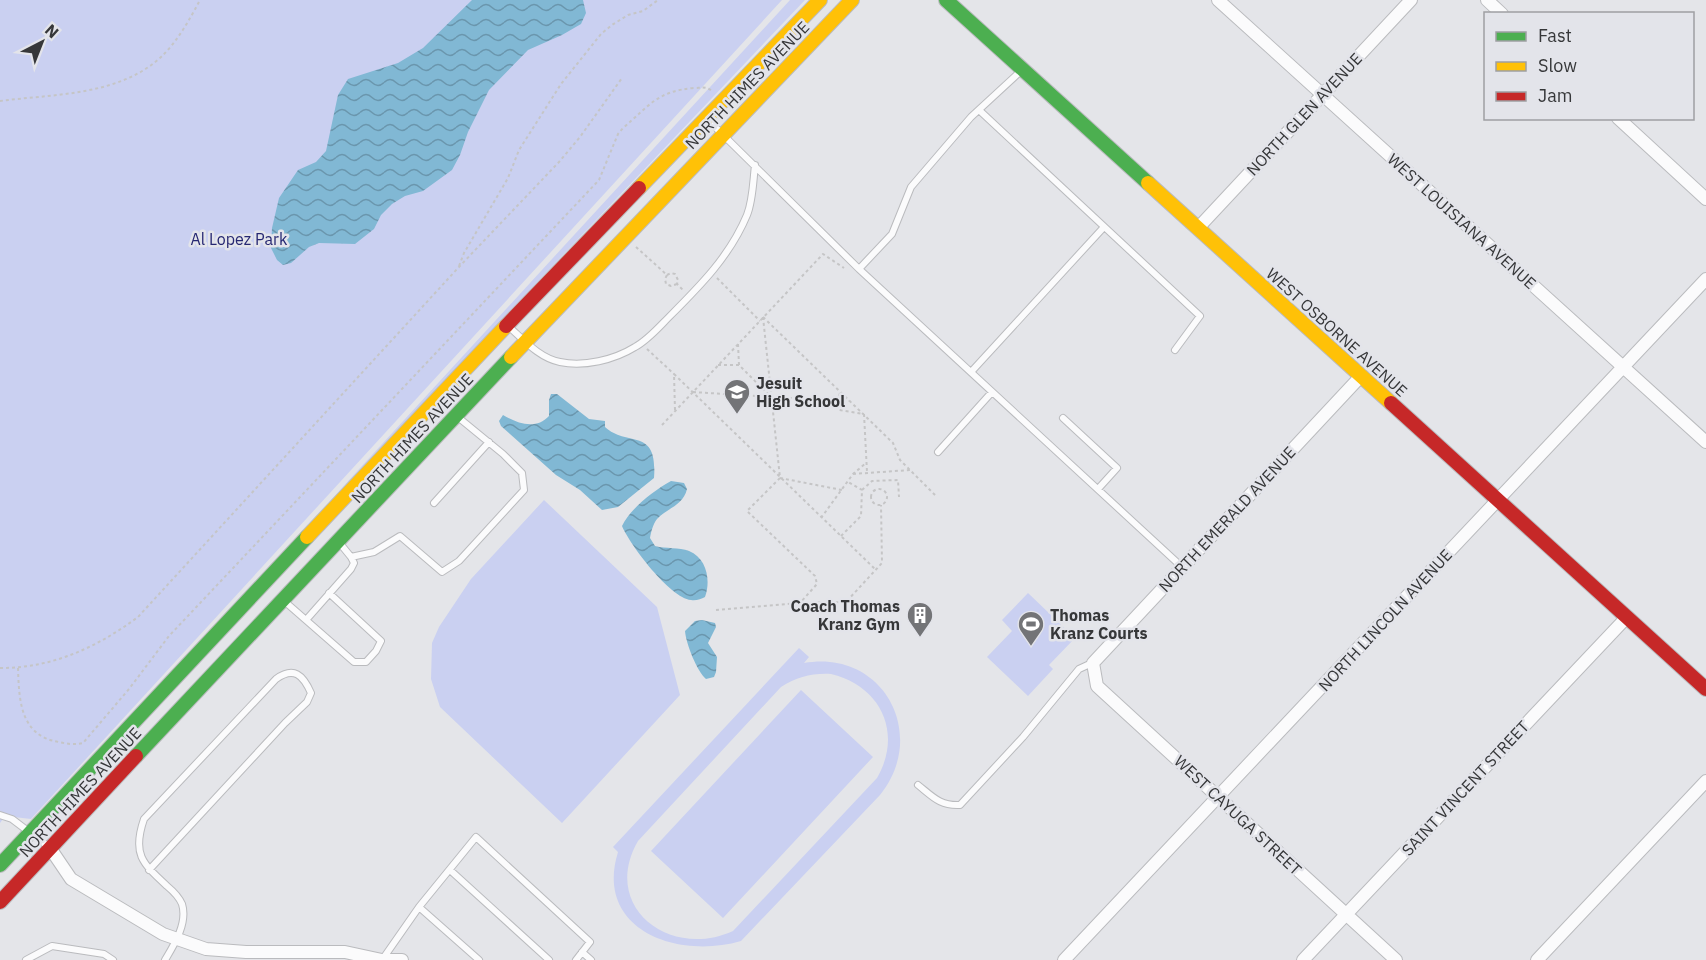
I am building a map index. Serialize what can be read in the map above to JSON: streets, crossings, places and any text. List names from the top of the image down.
{
  "streets": {
    "street": [
      "NORTH HIMES AVENUE",
      "NORTH GLEN AVENUE",
      "WEST LOUISIANA AVENUE",
      "WEST OSBORNE AVENUE",
      "NORTH EMERALD AVENUE",
      "NORTH LINCOLN AVENUE",
      "SAINT VINCENT STREET",
      "WEST CAYUGA STREET"
    ]
  },
  "crossings": [
    ["NORTH GLEN AVENUE", "WEST LOUISIANA AVENUE"],
    ["NORTH GLEN AVENUE", "WEST OSBORNE AVENUE"],
    ["WEST LOUISIANA AVENUE", "NORTH LINCOLN AVENUE"],
    ["WEST OSBORNE AVENUE", "NORTH EMERALD AVENUE"],
    ["WEST OSBORNE AVENUE", "NORTH LINCOLN AVENUE"],
    ["WEST OSBORNE AVENUE", "SAINT VINCENT STREET"],
    ["NORTH EMERALD AVENUE", "WEST CAYUGA STREET"],
    ["NORTH LINCOLN AVENUE", "WEST CAYUGA STREET"],
    ["SAINT VINCENT STREET", "WEST CAYUGA STREET"]
  ],
  "parks": ["Al Lopez Park"],
  "places": {
    "school or university": ["Jesuit High School"],
    "building": ["Coach Thomas Kranz Gym"],
    "sports": ["Thomas Kranz Courts"]
  },
  "legend": ["Fast", "Slow", "Jam"],
  "north": "top right"
}
